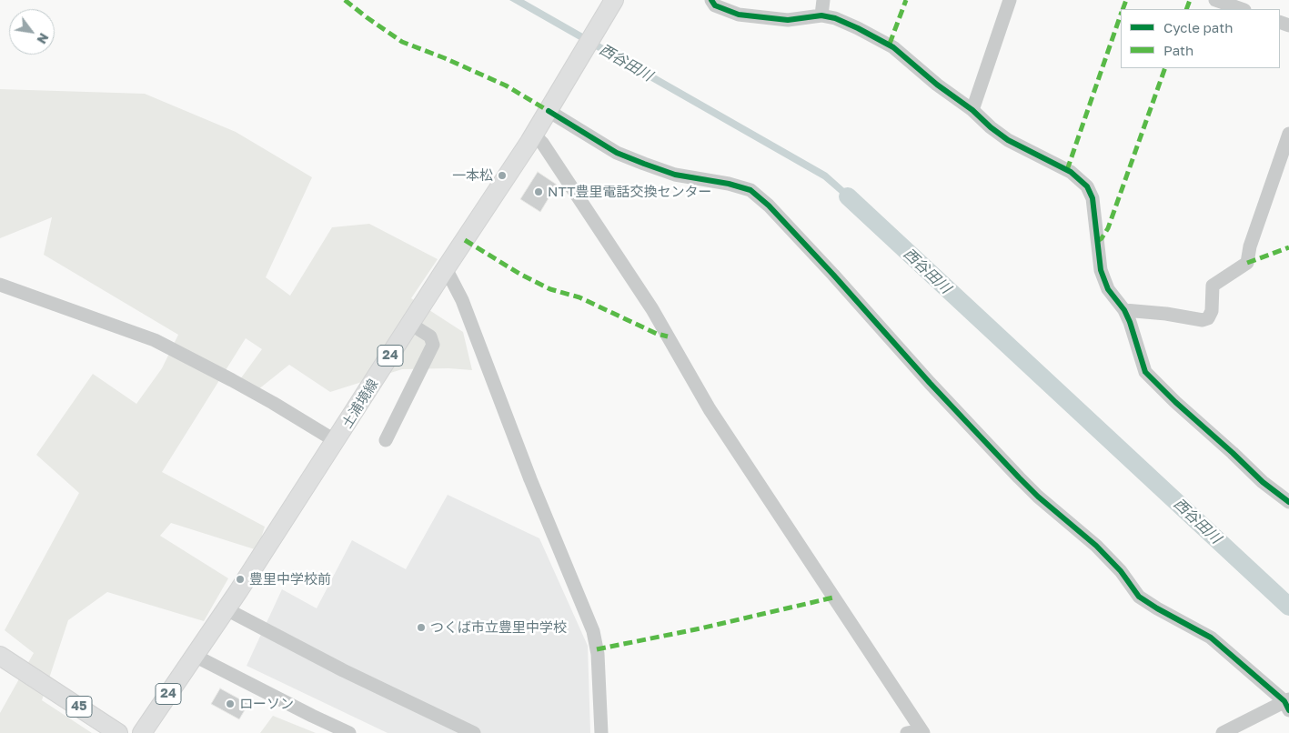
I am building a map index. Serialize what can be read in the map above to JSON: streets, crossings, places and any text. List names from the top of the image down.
{
  "streets": {
    "main road": ["24", "土浦境線", "45"]
  },
  "water": ["西谷田川"],
  "places": [
    "一本松",
    "NTT豊里電話交換センター",
    "豊里中学校前",
    "つくば市立豊里中学校",
    "ローソン"
  ],
  "legend": ["Cycle path", "Path"],
  "north": "bottom right"
}
